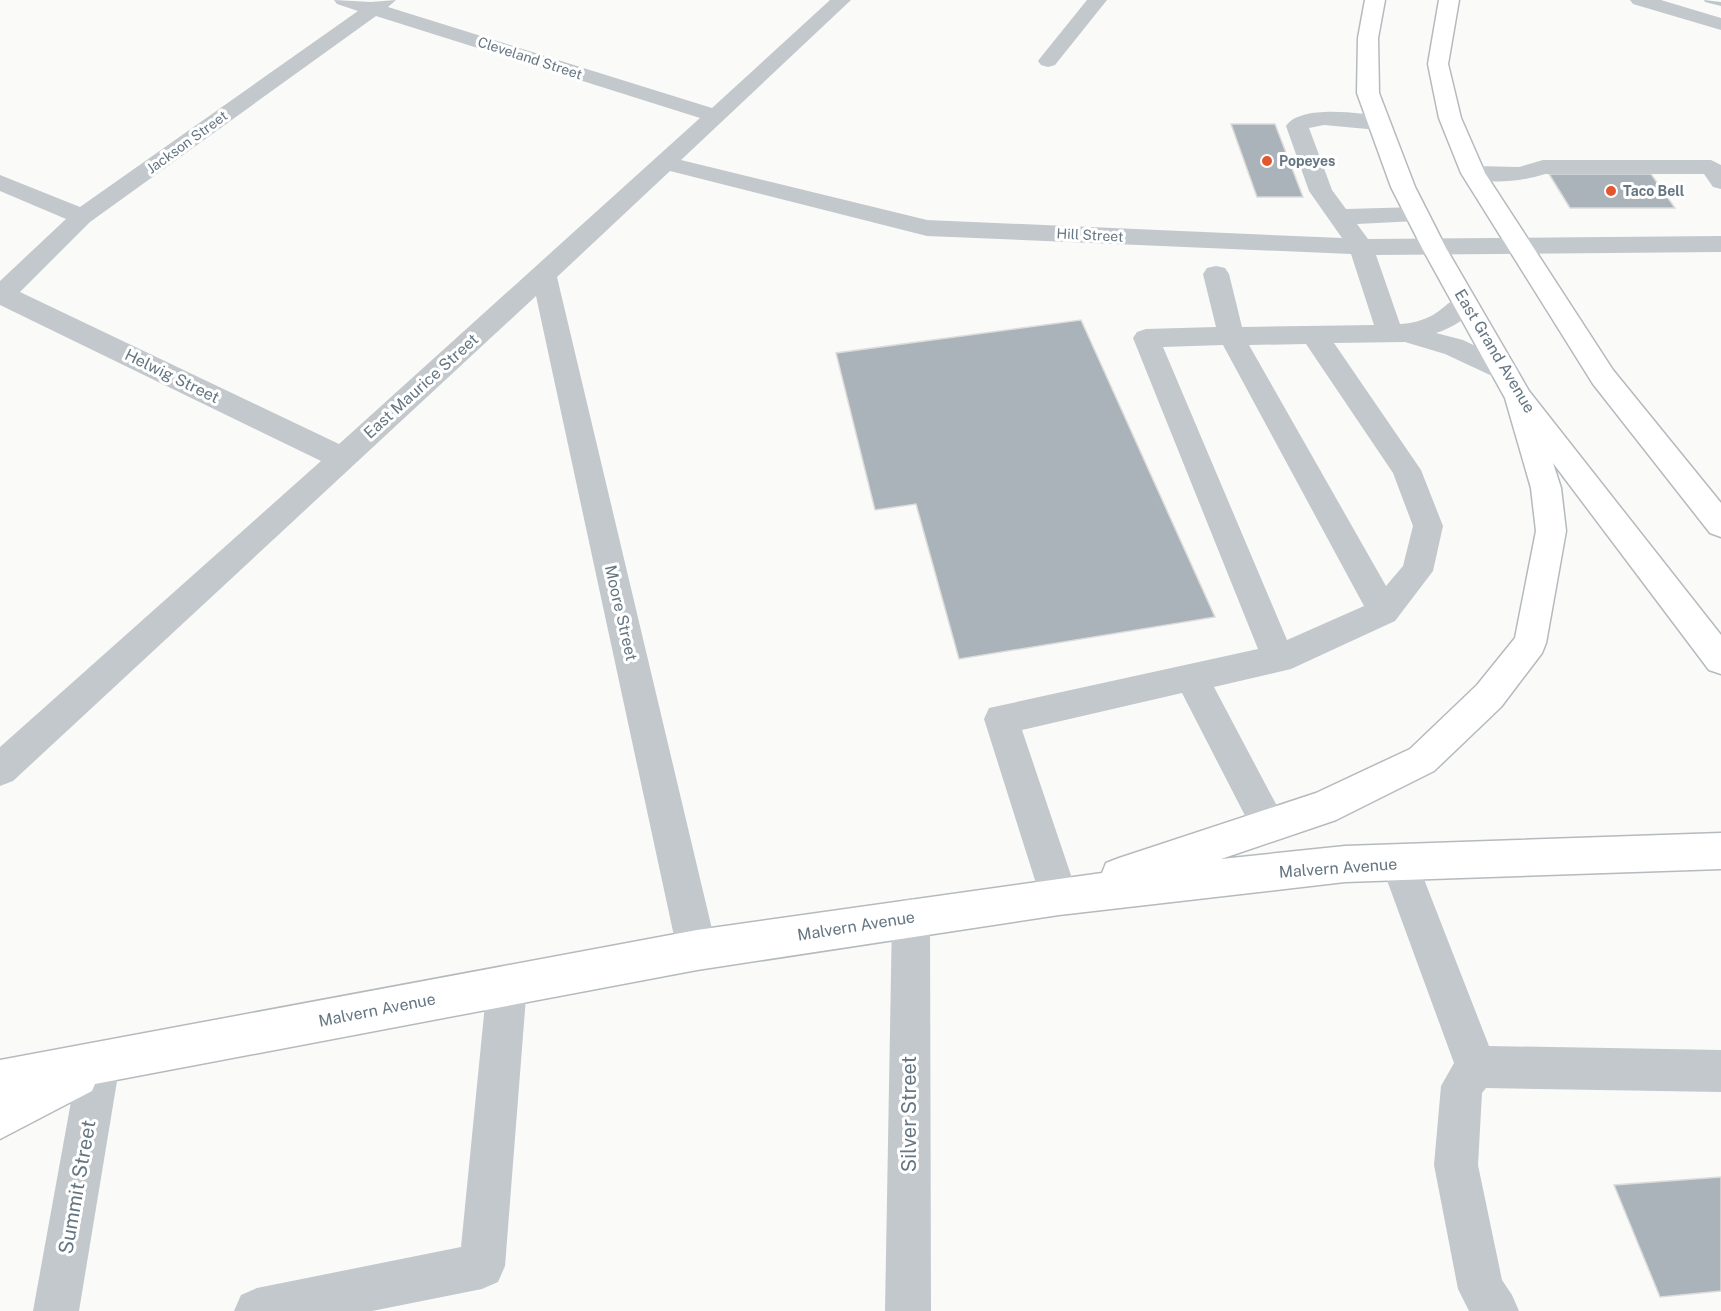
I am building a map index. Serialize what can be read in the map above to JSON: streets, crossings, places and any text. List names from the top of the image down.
{
  "streets": {
    "main road": ["East Grand Avenue", "Malvern Avenue"],
    "street": [
      "Cleveland Street",
      "Jackson Street",
      "Hill Street",
      "Helwig Street",
      "East Maurice Street",
      "Moore Street",
      "Silver Street",
      "Summit Street"
    ]
  },
  "crossings": [
    ["Cleveland Street", "Jackson Street"],
    ["Cleveland Street", "East Maurice Street"],
    ["Jackson Street", "Helwig Street"],
    ["Hill Street", "East Grand Avenue"],
    ["Hill Street", "East Maurice Street"],
    ["Helwig Street", "East Maurice Street"],
    ["East Maurice Street", "Moore Street"],
    ["Moore Street", "Malvern Avenue"],
    ["Malvern Avenue", "Silver Street"],
    ["Malvern Avenue", "Summit Street"]
  ],
  "places": ["Popeyes", "Taco Bell"]
}
